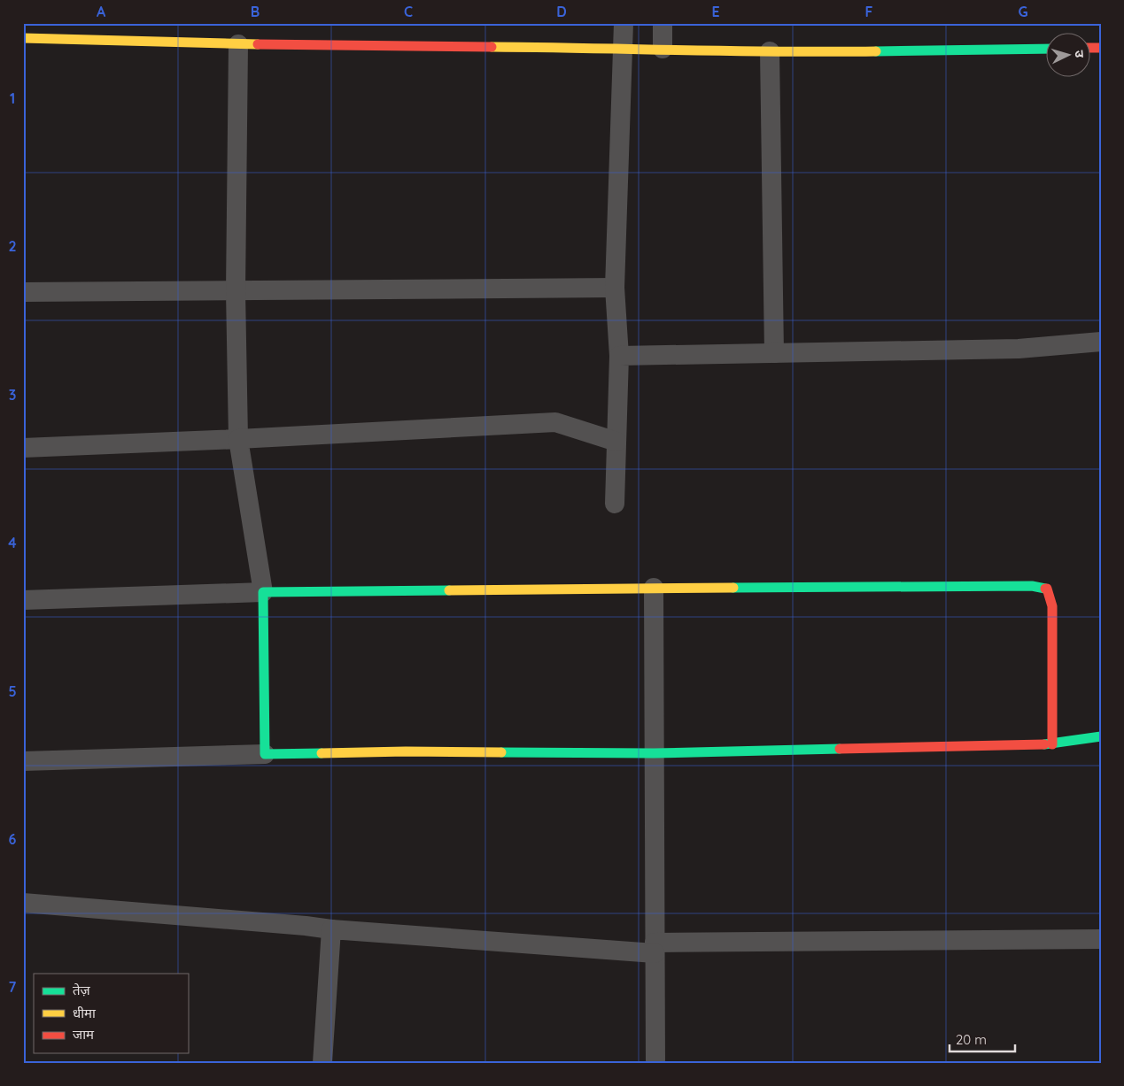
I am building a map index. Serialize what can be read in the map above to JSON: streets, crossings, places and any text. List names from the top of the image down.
{
  "legend": ["तेज़", "धीमा", "जाम"],
  "scale_bar": "20 m",
  "north": "right",
  "grid": {
    "columns": [
      "A",
      "B",
      "C",
      "D",
      "E",
      "F",
      "G"
    ],
    "rows": [
      "1",
      "2",
      "3",
      "4",
      "5",
      "6",
      "7"
    ]
  }
}
